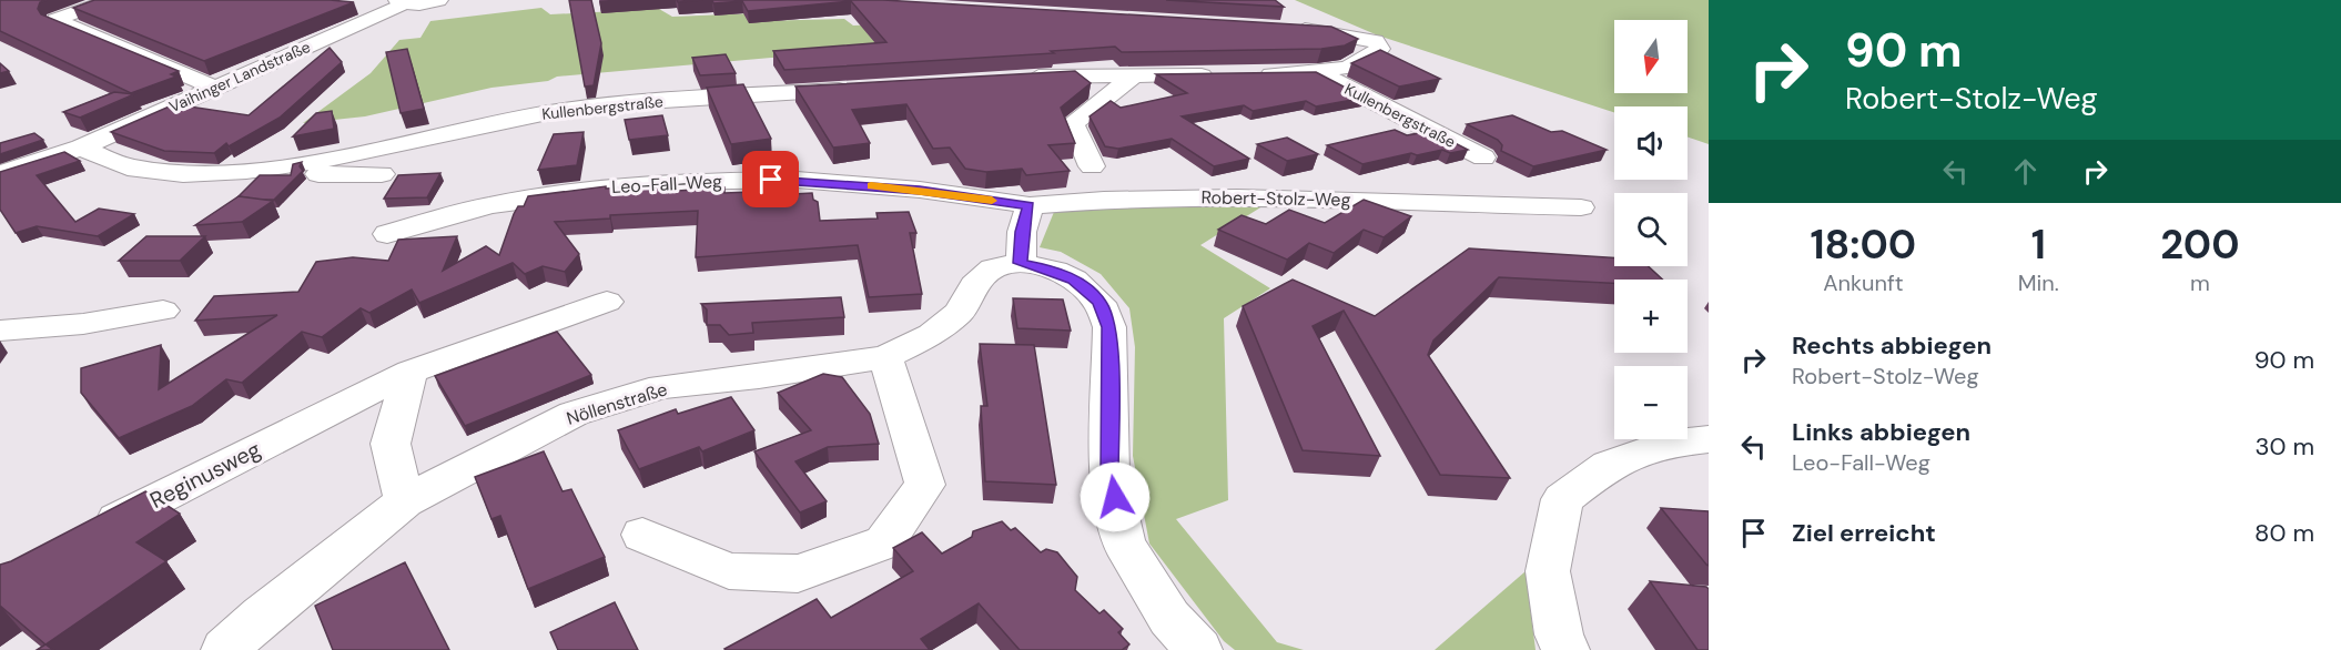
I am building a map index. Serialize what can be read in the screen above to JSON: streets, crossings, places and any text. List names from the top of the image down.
{
  "streets": {
    "street": [
      "Vaihinger Landstraße",
      "Kullenbergstraße",
      "Leo-Fall-Weg",
      "Robert-Stolz-Weg",
      "Nöllenstraße",
      "Reginusweg"
    ]
  },
  "crossings": [
    ["Vaihinger Landstraße", "Kullenbergstraße"],
    ["Leo-Fall-Weg", "Robert-Stolz-Weg"]
  ],
  "north": "bottom",
  "page": {
    "turn": ["90 m", "Robert-Stolz-Weg"],
    "map_buttons": ["+", "−"],
    "eta": [
      "18:00",
      "Ankunft",
      "1",
      "Min.",
      "200",
      "m"
    ],
    "list": [
      {
        "name": "Rechts abbiegen",
        "note": "Robert-Stolz-Weg",
        "value": "90 m"
      },
      {
        "name": "Links abbiegen",
        "note": "Leo-Fall-Weg",
        "value": "30 m"
      },
      {
        "name": "Ziel erreicht",
        "value": "80 m"
      }
    ]
  }
}
